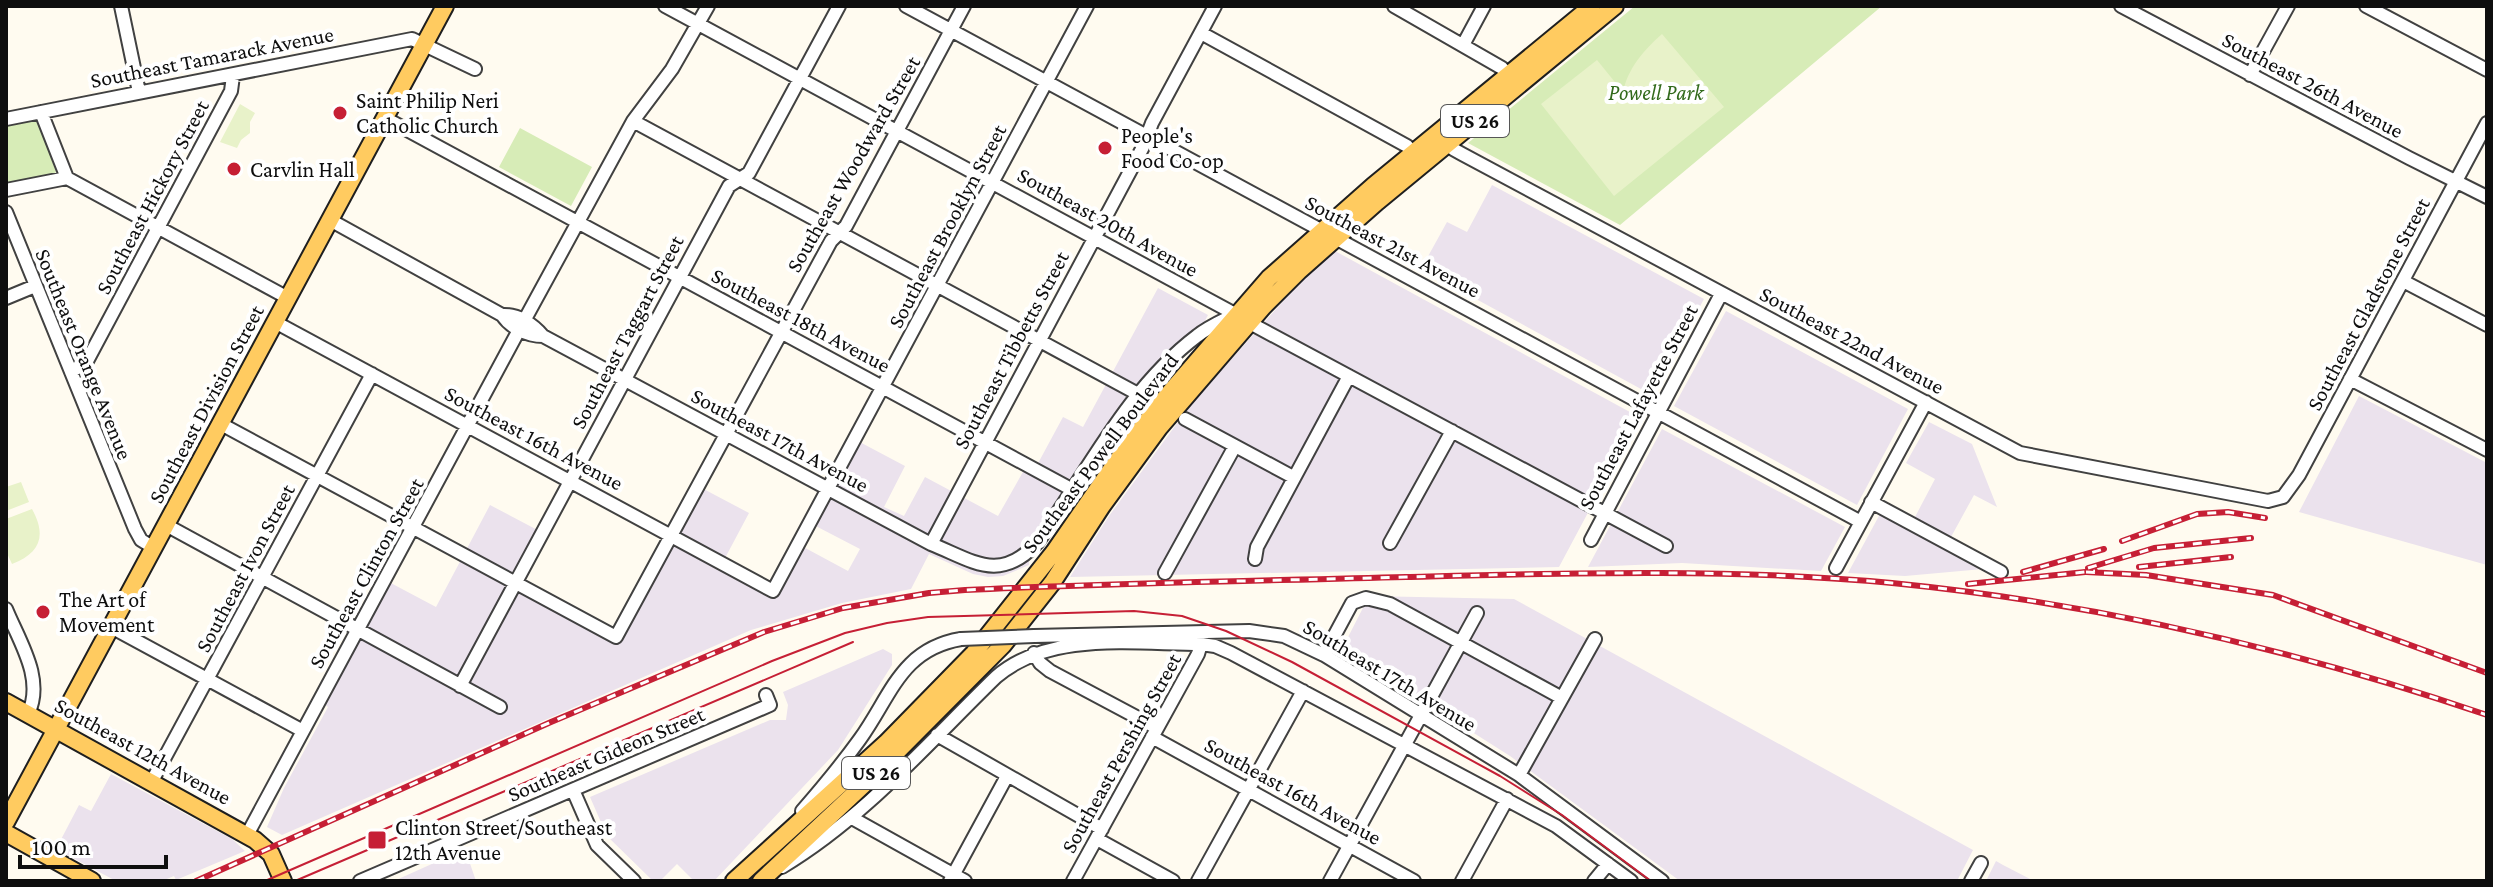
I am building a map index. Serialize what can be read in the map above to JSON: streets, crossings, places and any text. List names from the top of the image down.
{
  "streets": {
    "main road": [
      "US 26",
      "Southeast Division Street",
      "Southeast Powell Boulevard",
      "Southeast 12th Avenue"
    ],
    "street": [
      "Southeast Tamarack Avenue",
      "Southeast 26th Avenue",
      "Southeast Woodward Street",
      "Southeast Hickory Street",
      "Southeast 20th Avenue",
      "Southeast Brooklyn Street",
      "Southeast 21st Avenue",
      "Southeast Gladstone Street",
      "Southeast 18th Avenue",
      "Southeast Taggart Street",
      "Southeast 22nd Avenue",
      "Southeast Tibbetts Street",
      "Southeast Orange Avenue",
      "Southeast Lafayette Street",
      "Southeast 16th Avenue",
      "Southeast 17th Avenue",
      "Southeast Ivon Street",
      "Southeast Clinton Street",
      "Southeast Pershing Street",
      "Southeast Gideon Street"
    ]
  },
  "crossings": [
    ["Southeast Tamarack Avenue", "Southeast Hickory Street"],
    ["Southeast Tamarack Avenue", "Southeast Division Street"],
    ["Southeast 26th Avenue", "Southeast Gladstone Street"],
    ["Southeast Woodward Street", "Southeast 20th Avenue"],
    ["Southeast Woodward Street", "Southeast 21st Avenue"],
    ["Southeast Woodward Street", "Southeast 18th Avenue"],
    ["Southeast Woodward Street", "Southeast Taggart Street"],
    ["Southeast Woodward Street", "Southeast 16th Avenue"],
    ["Southeast Woodward Street", "Southeast 17th Avenue"],
    ["Southeast Hickory Street", "Southeast Orange Avenue"],
    ["Southeast 20th Avenue", "Southeast Brooklyn Street"],
    ["Southeast 20th Avenue", "Southeast Taggart Street"],
    ["Southeast 20th Avenue", "Southeast Tibbetts Street"],
    ["Southeast 20th Avenue", "Southeast Lafayette Street"],
    ["Southeast 20th Avenue", "Southeast Powell Boulevard"],
    ["Southeast 20th Avenue", "Southeast Clinton Street"],
    ["Southeast Brooklyn Street", "Southeast 21st Avenue"],
    ["Southeast Brooklyn Street", "Southeast 18th Avenue"],
    ["Southeast Brooklyn Street", "Southeast 16th Avenue"],
    ["Southeast Brooklyn Street", "Southeast 17th Avenue"],
    ["Southeast 21st Avenue", "Southeast Tibbetts Street"],
    ["Southeast 21st Avenue", "Southeast Lafayette Street"],
    ["Southeast 21st Avenue", "Southeast Powell Boulevard"],
    ["Southeast Gladstone Street", "Southeast 22nd Avenue"],
    ["Southeast 18th Avenue", "Southeast Taggart Street"],
    ["Southeast 18th Avenue", "Southeast Tibbetts Street"],
    ["Southeast 18th Avenue", "Southeast Division Street"],
    ["Southeast 18th Avenue", "Southeast 17th Avenue"],
    ["Southeast 18th Avenue", "Southeast Clinton Street"],
    ["Southeast Taggart Street", "Southeast 16th Avenue"],
    ["Southeast Taggart Street", "Southeast 17th Avenue"],
    ["Southeast 22nd Avenue", "Southeast Lafayette Street"],
    ["Southeast 22nd Avenue", "Southeast Powell Boulevard"],
    ["Southeast Tibbetts Street", "Southeast 17th Avenue"],
    ["Southeast Orange Avenue", "Southeast Division Street"],
    ["Southeast Division Street", "Southeast 16th Avenue"],
    ["Southeast Division Street", "Southeast 17th Avenue"],
    ["Southeast Division Street", "Southeast 12th Avenue"],
    ["Southeast 16th Avenue", "Southeast Ivon Street"],
    ["Southeast 16th Avenue", "Southeast Clinton Street"],
    ["Southeast 16th Avenue", "Southeast Pershing Street"],
    ["Southeast 17th Avenue", "Southeast Powell Boulevard"],
    ["Southeast 17th Avenue", "Southeast Clinton Street"],
    ["Southeast Ivon Street", "Southeast 12th Avenue"],
    ["Southeast Clinton Street", "Southeast 12th Avenue"]
  ],
  "parks": ["Powell Park"],
  "places": {
    "other": [
      "Saint Philip Neri Catholic Church",
      "People's Food Co-op",
      "Carvlin Hall",
      "The Art of Movement"
    ],
    "transit": ["Clinton Street/Southeast 12th Avenue"]
  },
  "scale_bar": "100 m"
}
